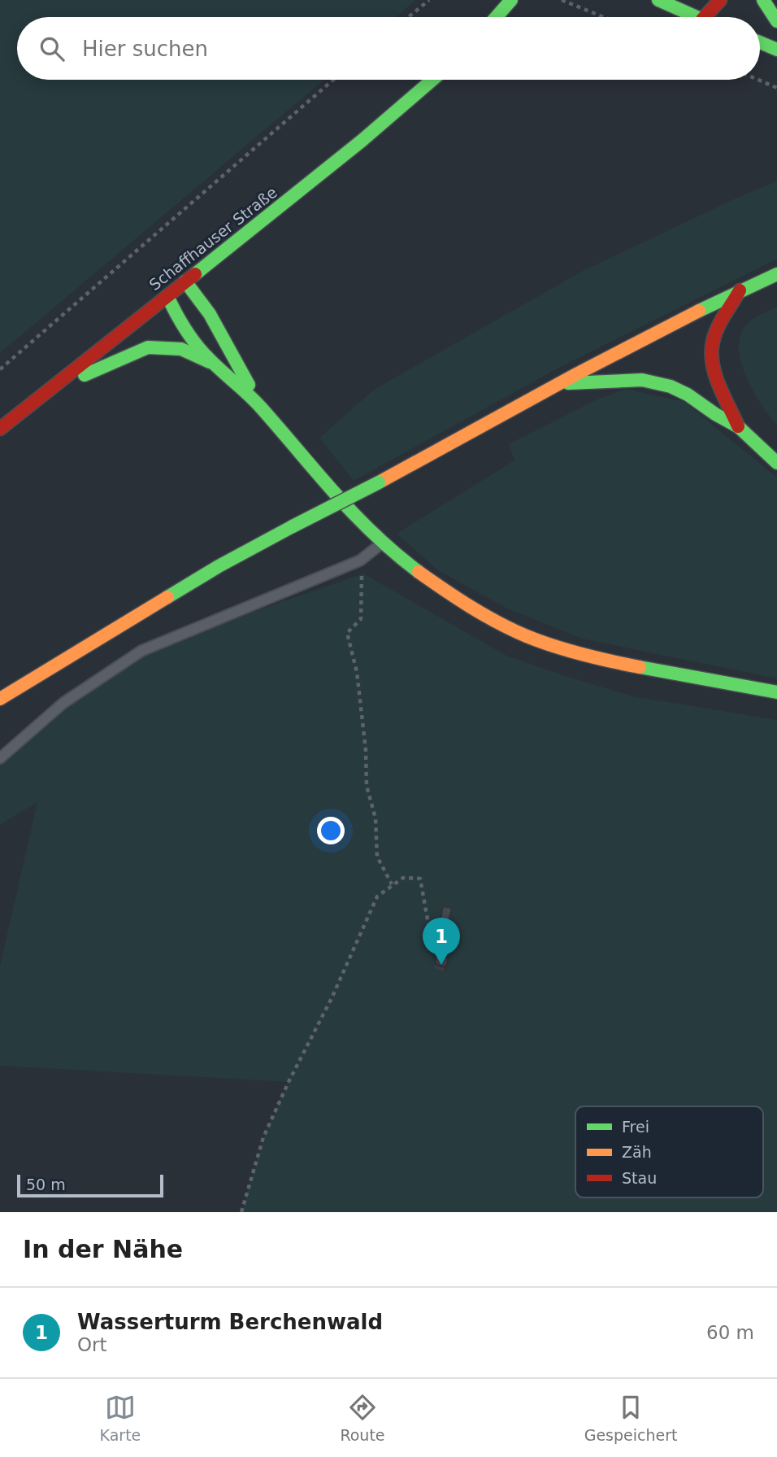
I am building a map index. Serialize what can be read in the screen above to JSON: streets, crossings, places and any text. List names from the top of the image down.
{
  "streets": {
    "main road": ["Schaffhauser Straße"]
  },
  "legend": ["Frei", "Zäh", "Stau"],
  "scale_bar": "50 m",
  "page": {
    "search": "Hier suchen",
    "pins": "1",
    "scale": "50 m",
    "heading": "In der Nähe",
    "list": [
      {
        "mark": "1",
        "name": "Wasserturm Berchenwald",
        "note": "Ort",
        "value": "60 m"
      }
    ],
    "nav": ["Karte", "Route", "Gespeichert"]
  }
}
